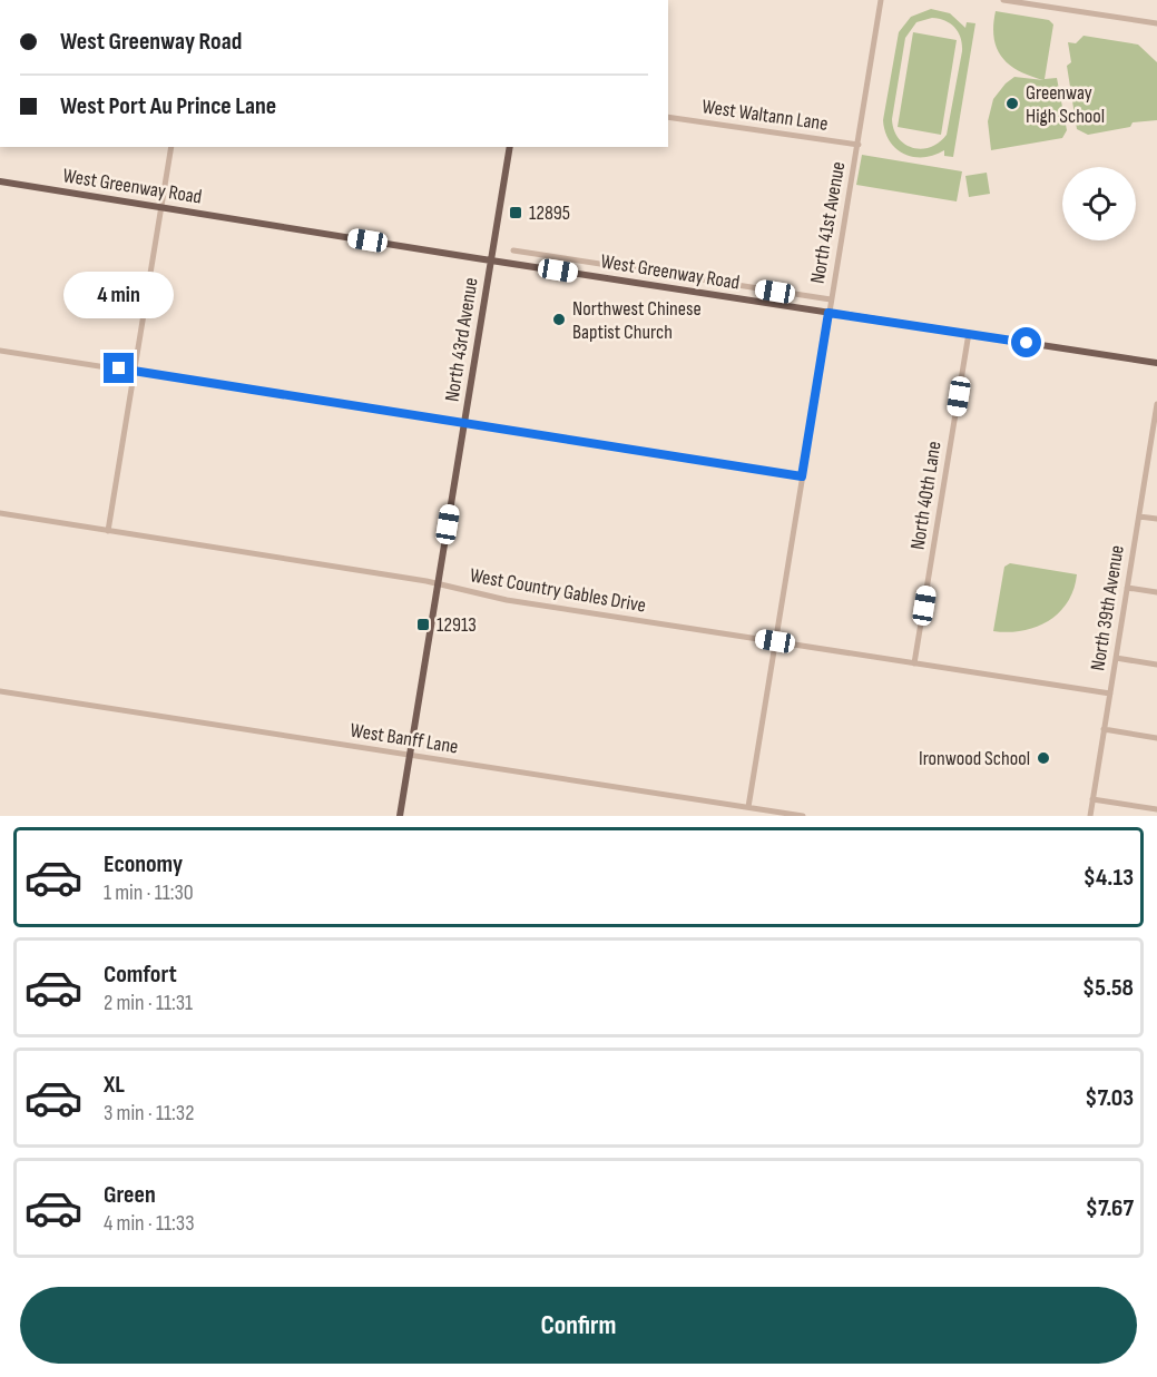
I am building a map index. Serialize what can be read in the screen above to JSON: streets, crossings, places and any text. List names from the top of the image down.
{
  "streets": {
    "main road": ["West Greenway Road", "North 43rd Avenue"],
    "street": [
      "West Waltann Lane",
      "North 41st Avenue",
      "North 40th Lane",
      "West Country Gables Drive",
      "North 39th Avenue",
      "West Banff Lane"
    ]
  },
  "crossings": [
    ["West Waltann Lane", "North 41st Avenue"],
    ["West Greenway Road", "North 41st Avenue"],
    ["West Greenway Road", "North 43rd Avenue"],
    ["West Greenway Road", "North 40th Lane"],
    ["North 41st Avenue", "West Country Gables Drive"],
    ["North 41st Avenue", "West Banff Lane"],
    ["North 43rd Avenue", "West Country Gables Drive"],
    ["North 43rd Avenue", "West Banff Lane"],
    ["North 40th Lane", "West Country Gables Drive"],
    ["West Country Gables Drive", "North 39th Avenue"]
  ],
  "places": {
    "other": ["Greenway High School", "Northwest Chinese Baptist Church", "Ironwood School"],
    "transit": ["12895", "12913"]
  },
  "page": {
    "banner": ["West Greenway Road", "West Port Au Prince Lane"],
    "bubble": "4 min",
    "list": [
      {
        "name": "Economy",
        "note": "1 min · 11:30",
        "value": "$4.13"
      },
      {
        "name": "Comfort",
        "note": "2 min · 11:31",
        "value": "$5.58"
      },
      {
        "name": "XL",
        "note": "3 min · 11:32",
        "value": "$7.03"
      },
      {
        "name": "Green",
        "note": "4 min · 11:33",
        "value": "$7.67"
      }
    ],
    "buttons": "Confirm"
  }
}
